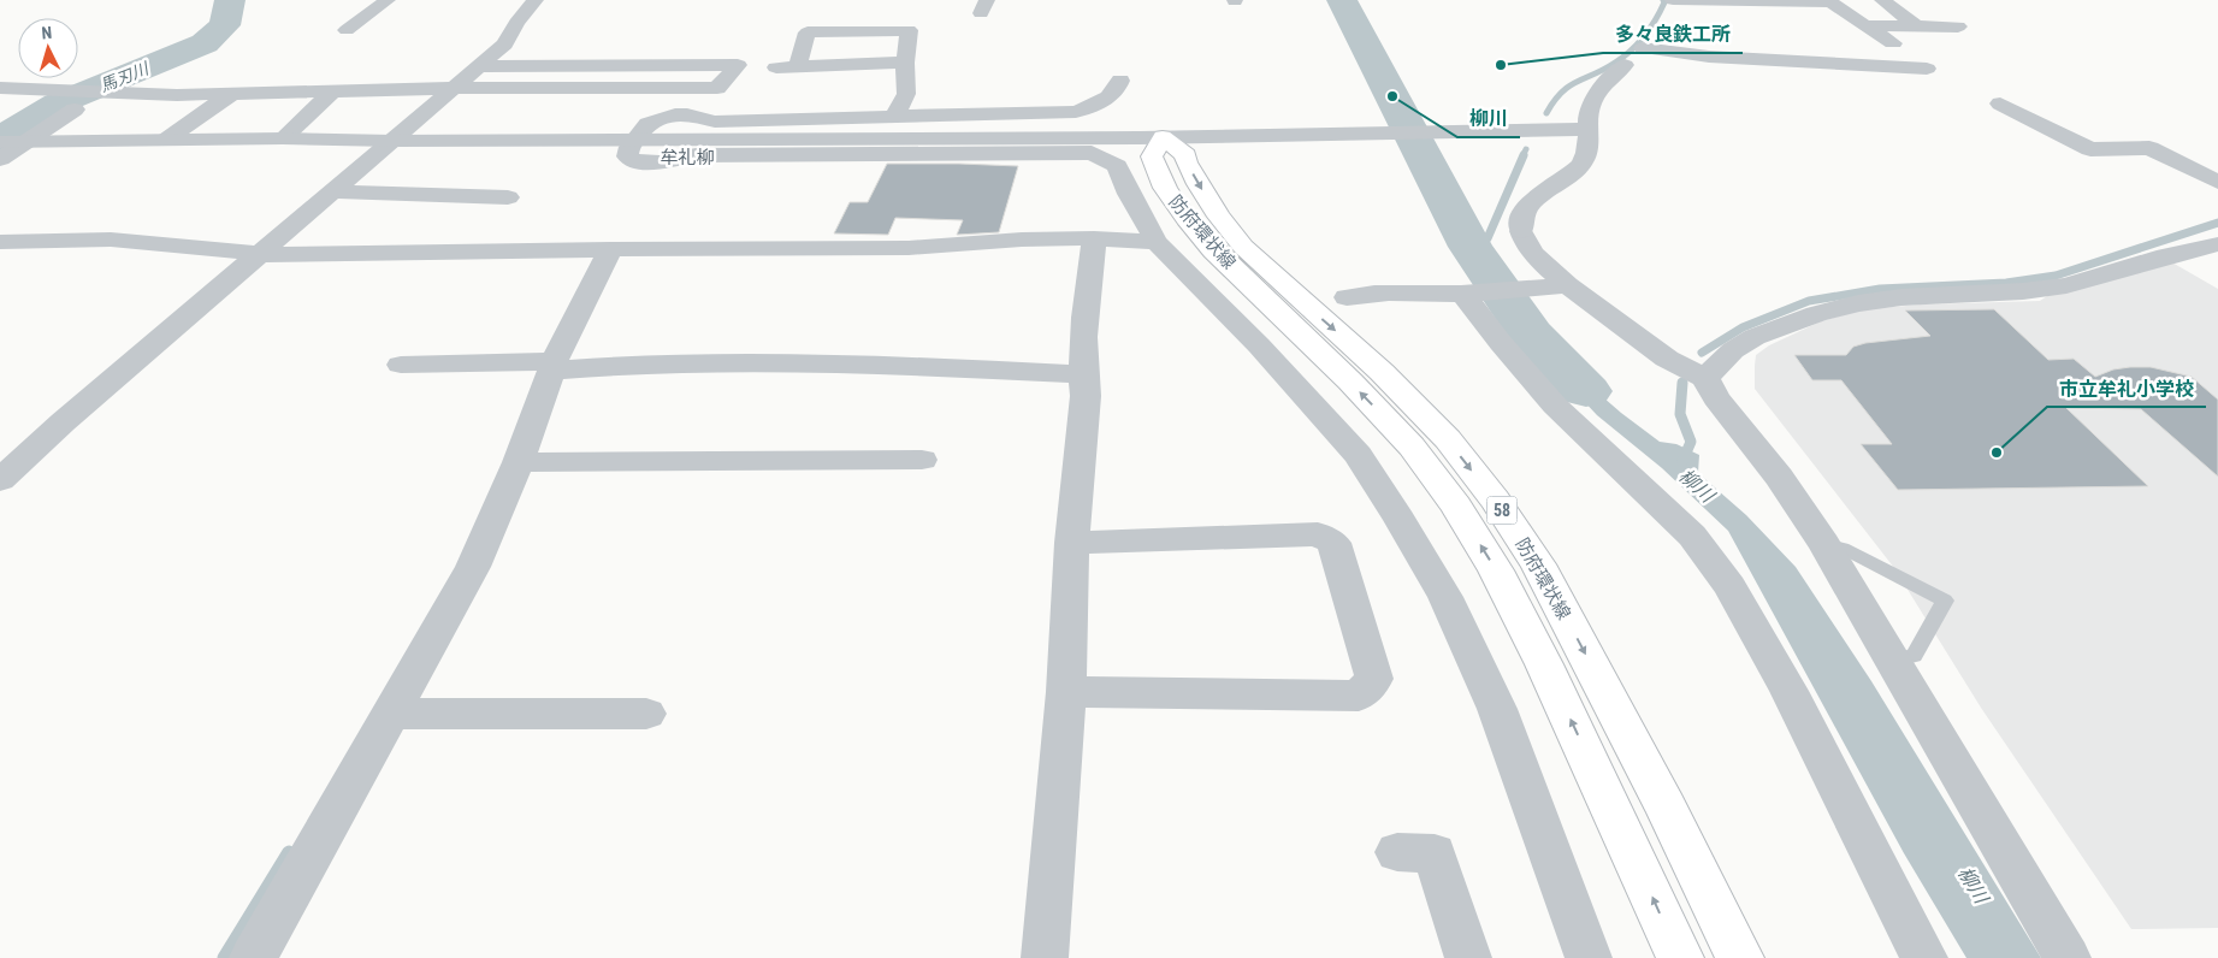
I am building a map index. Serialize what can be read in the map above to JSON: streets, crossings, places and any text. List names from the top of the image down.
{
  "streets": {
    "main road": ["防府環状線", "58"]
  },
  "districts": ["牟礼柳"],
  "water": ["馬刃川", "柳川"],
  "places": ["多々良鉄工所", "柳川", "市立牟礼小学校"],
  "north": "top"
}
